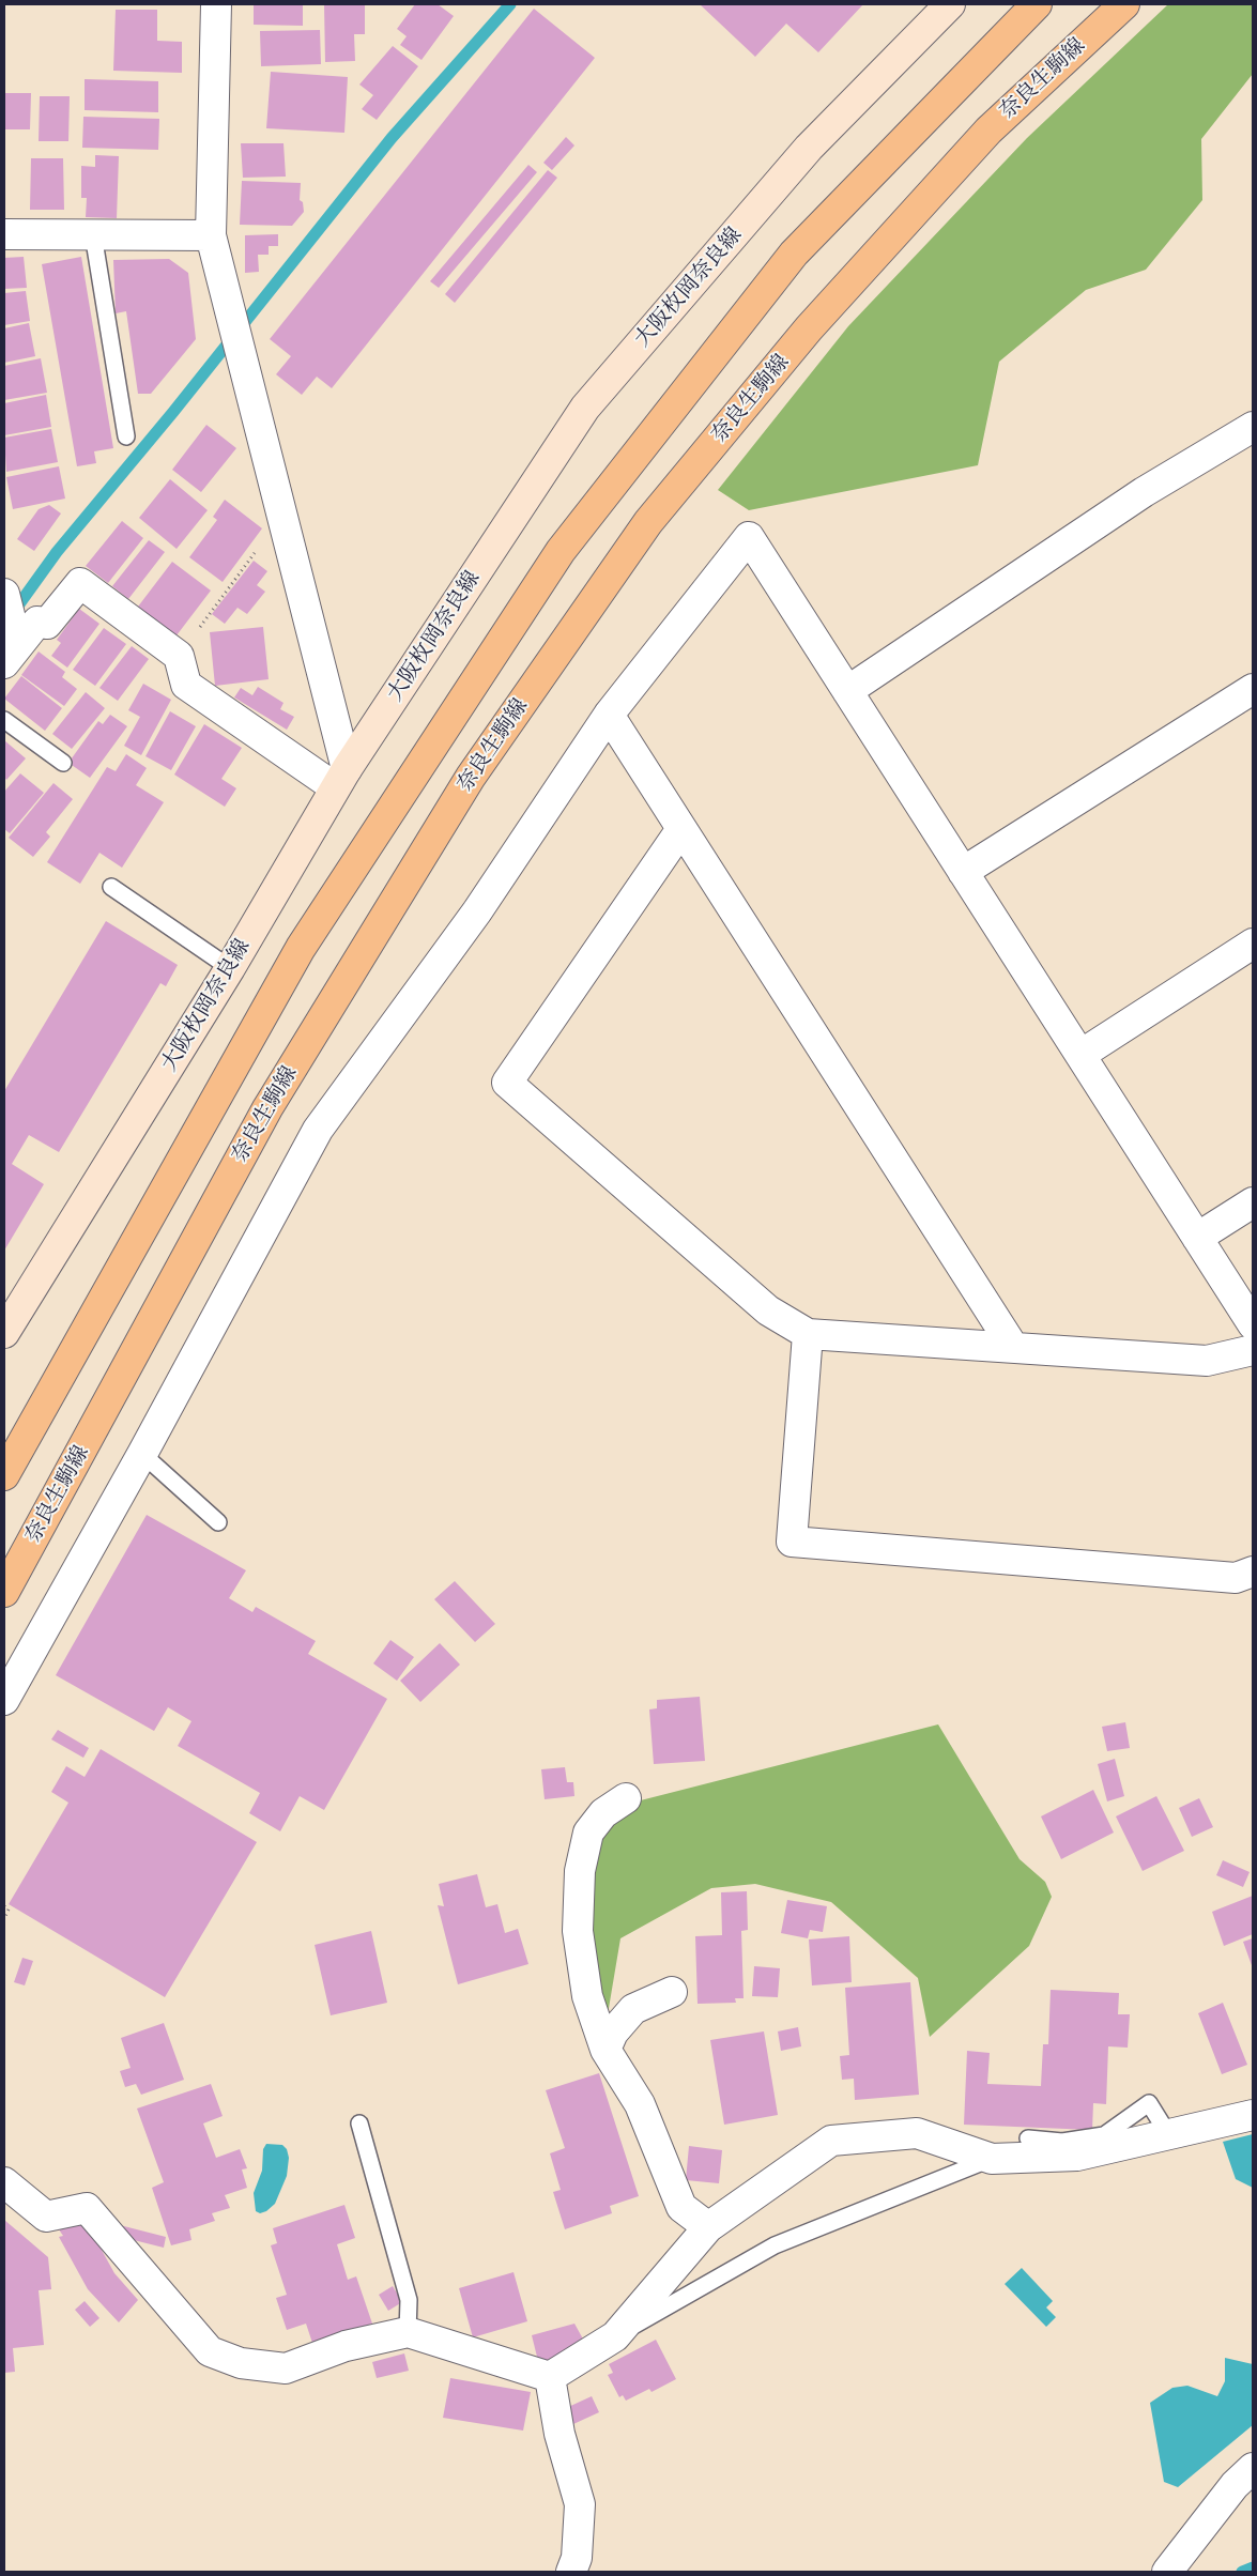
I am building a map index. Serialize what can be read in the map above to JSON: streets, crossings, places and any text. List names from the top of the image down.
{
  "streets": {
    "main road": ["奈良生駒線", "大阪枚岡奈良線"]
  }
}
